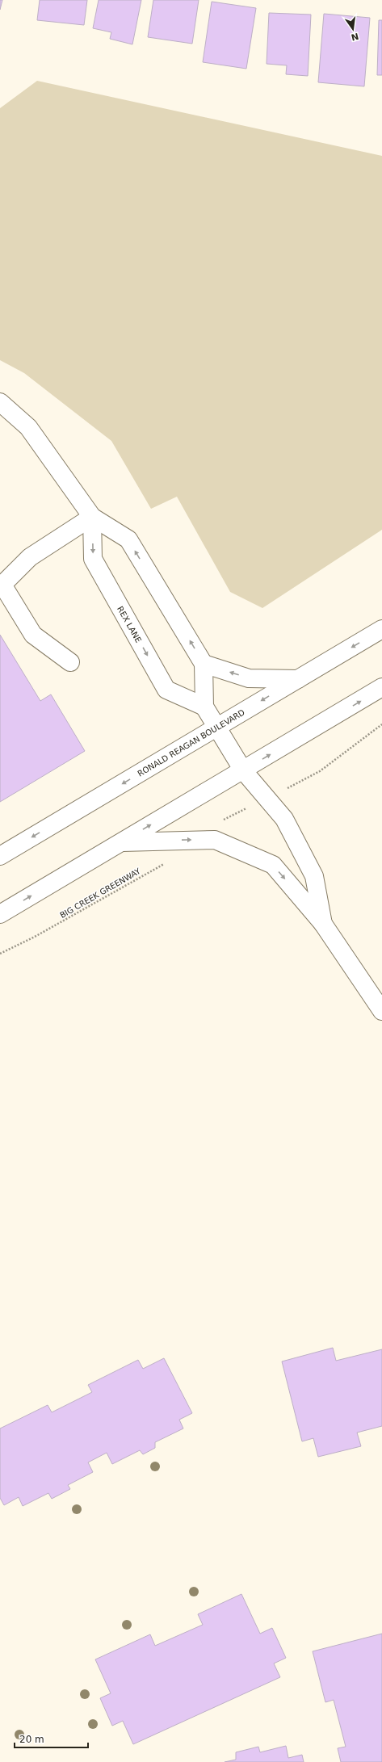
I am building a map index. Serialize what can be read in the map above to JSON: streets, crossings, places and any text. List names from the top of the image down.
{
  "streets": {
    "main road": ["REX LANE", "RONALD REAGAN BOULEVARD"],
    "path": ["BIG CREEK GREENWAY"]
  },
  "scale_bar": "20 m",
  "north": "bottom"
}
